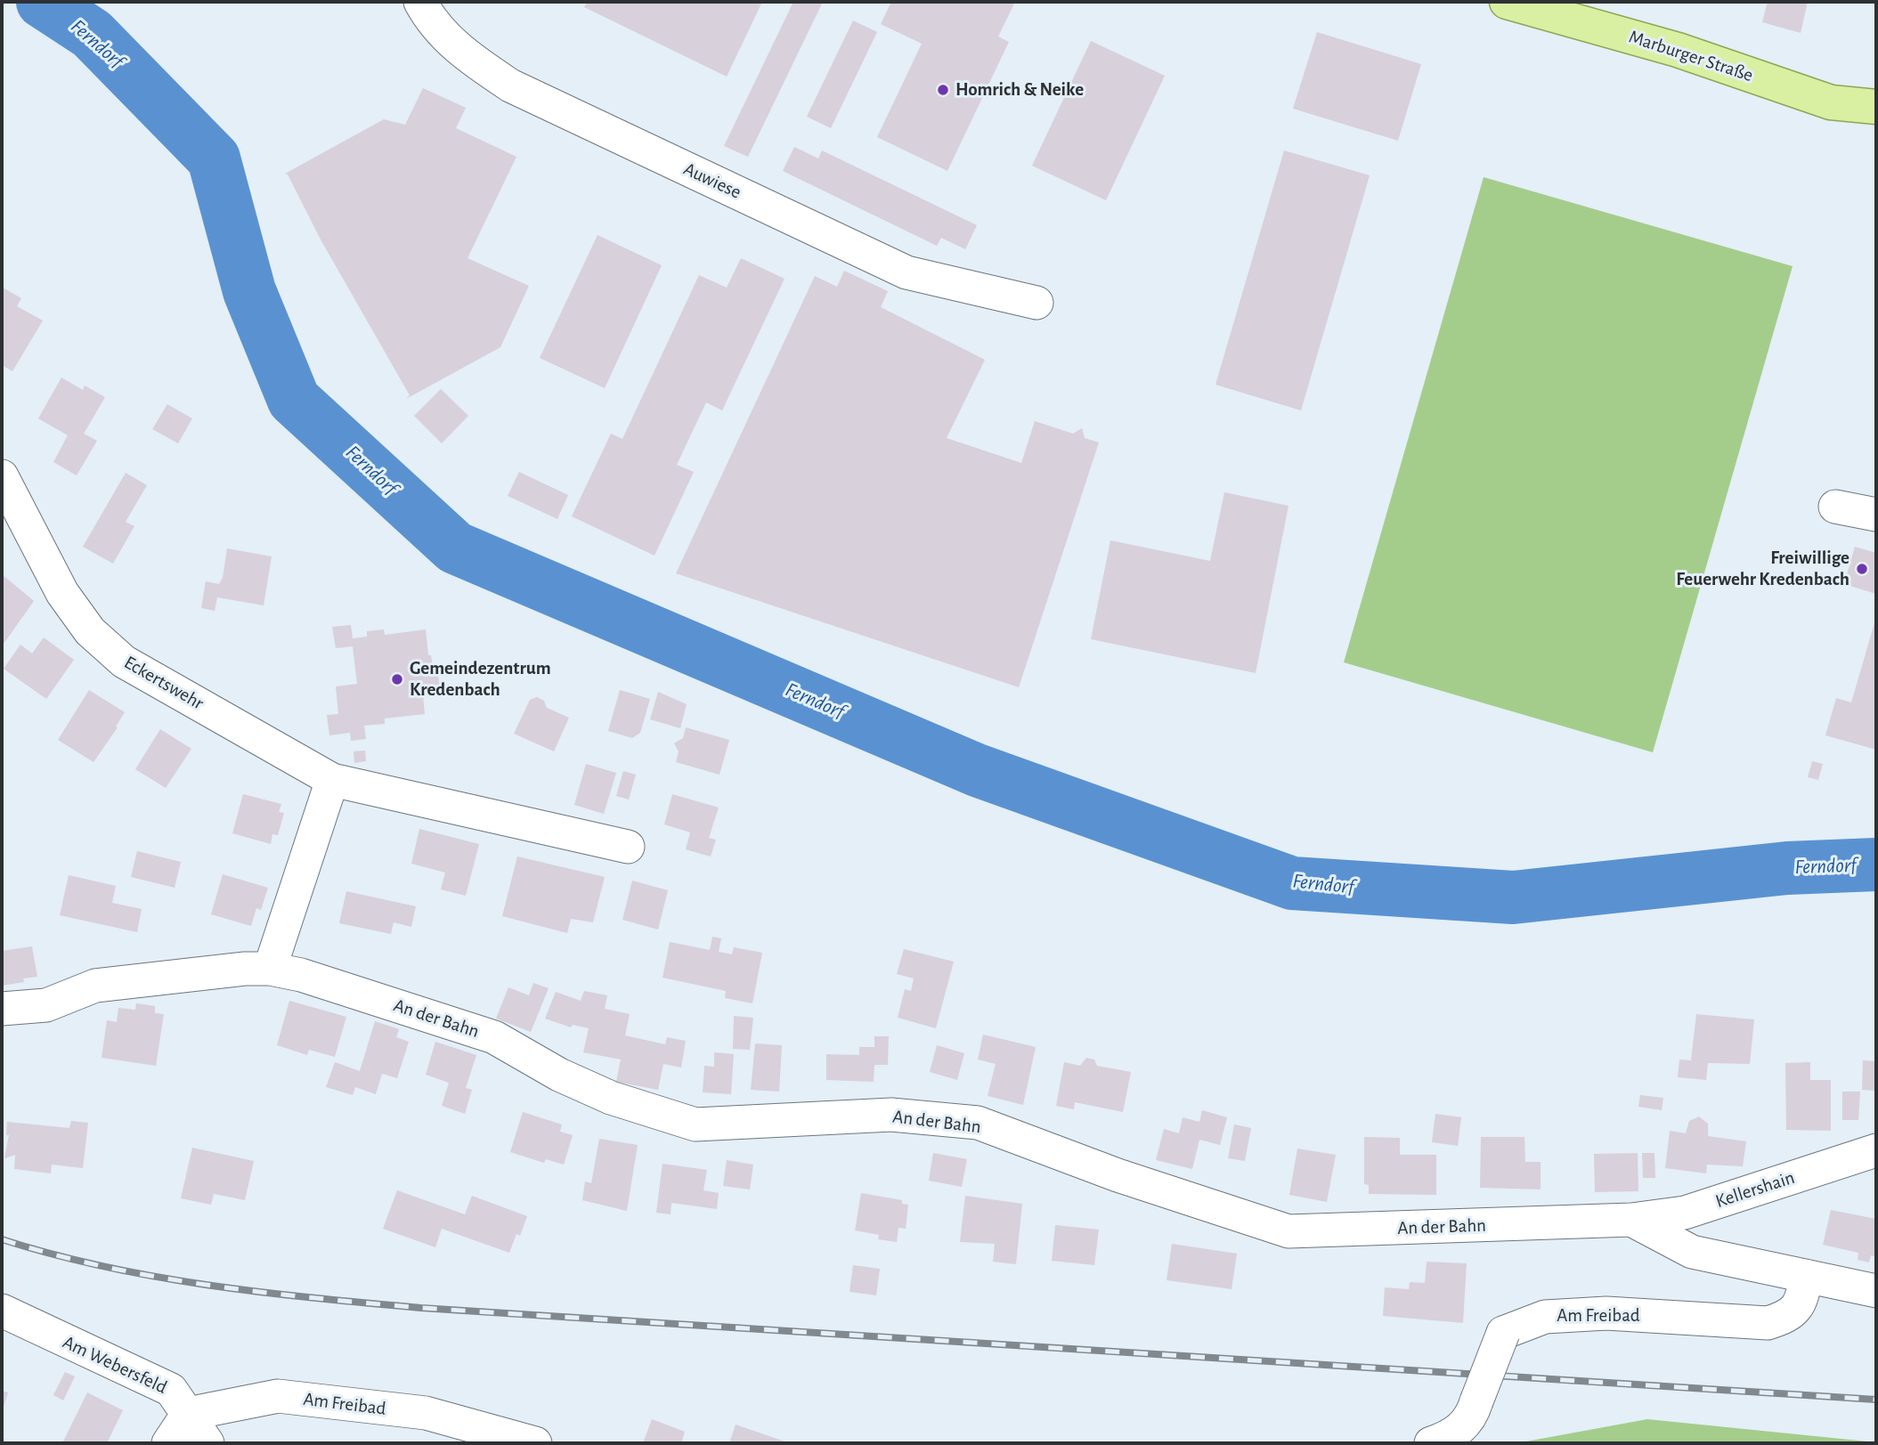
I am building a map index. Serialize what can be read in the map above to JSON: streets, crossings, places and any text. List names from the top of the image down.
{
  "streets": {
    "main road": ["Marburger Straße"],
    "street": [
      "Auwiese",
      "Eckertswehr",
      "An der Bahn",
      "Kellershain",
      "Am Freibad",
      "Am Webersfeld"
    ]
  },
  "crossings": [
    ["An der Bahn", "Kellershain"],
    ["Am Freibad", "Am Webersfeld"]
  ],
  "water": ["Ferndorf"],
  "places": ["Homrich & Neike", "Freiwillige Feuerwehr Kredenbach", "Gemeindezentrum Kredenbach"]
}
